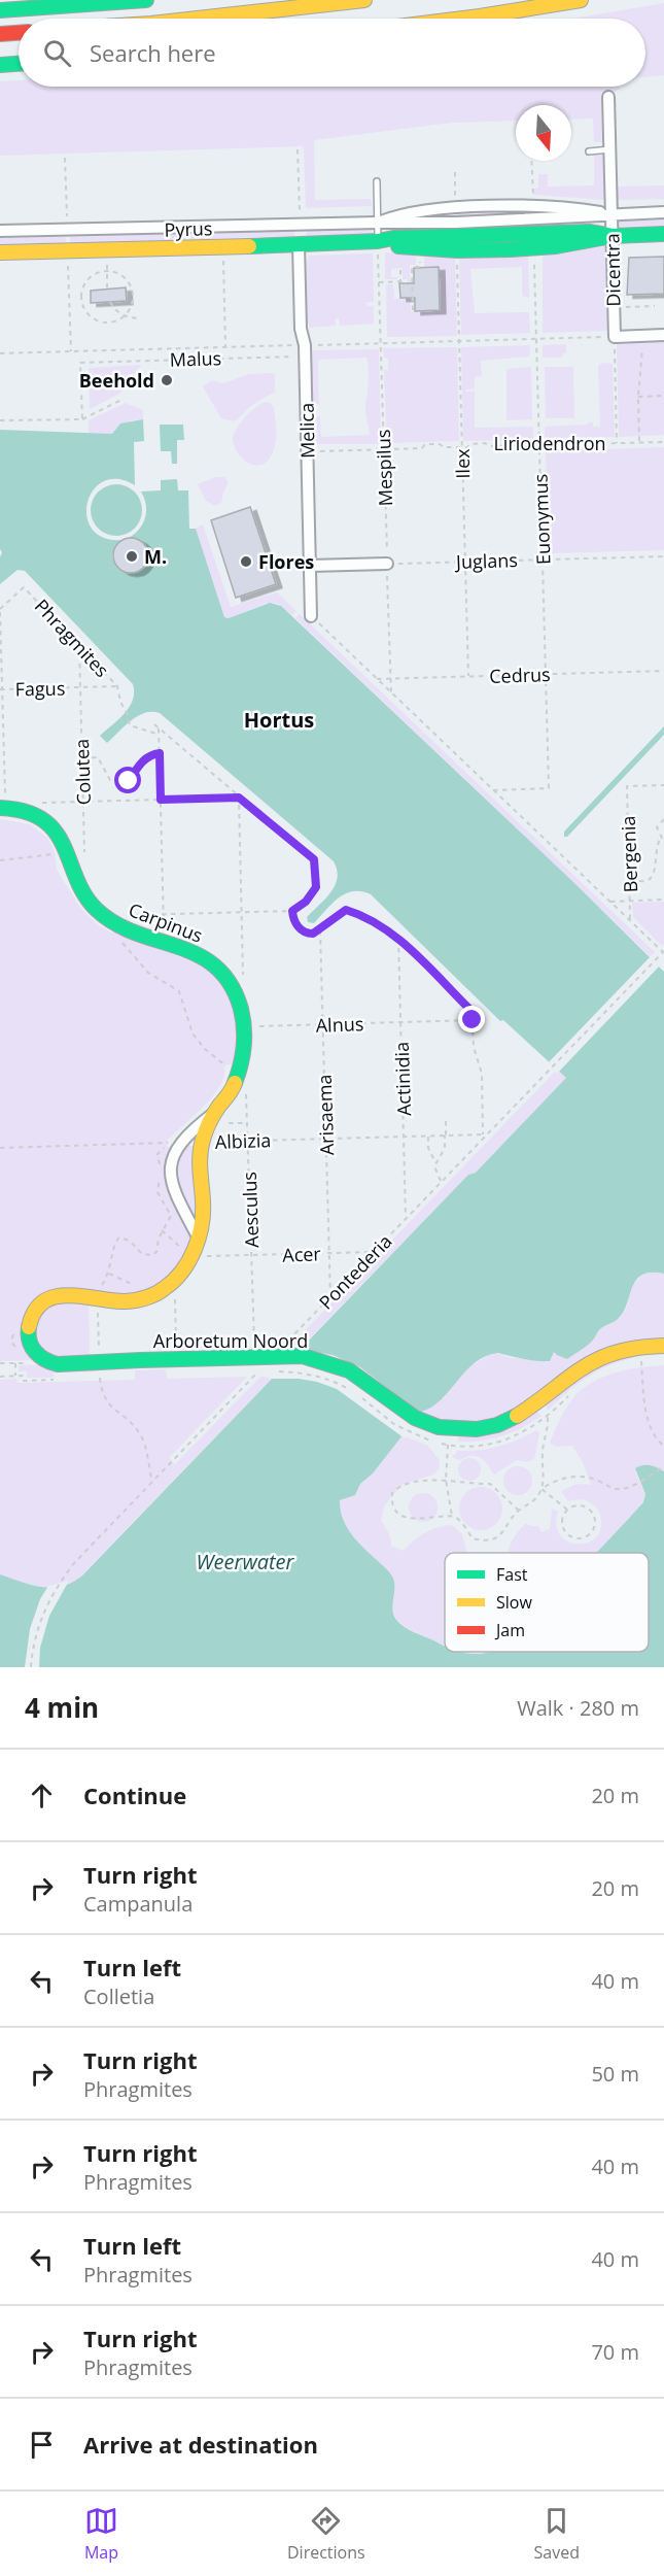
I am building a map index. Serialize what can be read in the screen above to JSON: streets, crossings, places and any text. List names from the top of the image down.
{
  "streets": {
    "main road": ["Pyrus", "Carpinus", "Arboretum Noord"],
    "street": ["Dicentra", "Melica"],
    "path": [
      "Malus",
      "Liriodendron",
      "Ilex",
      "Mespilus",
      "Euonymus",
      "Juglans",
      "Phragmites",
      "Cedrus",
      "Fagus",
      "Colutea",
      "Bergenia",
      "Alnus",
      "Actinidia",
      "Arisaema",
      "Albizia",
      "Aesculus",
      "Acer",
      "Pontederia"
    ]
  },
  "crossings": [
    ["Pyrus", "Dicentra"],
    ["Pyrus", "Melica"],
    ["Pyrus", "Mespilus"],
    ["Malus", "Melica"],
    ["Melica", "Liriodendron"],
    ["Liriodendron", "Ilex"],
    ["Liriodendron", "Mespilus"],
    ["Liriodendron", "Euonymus"],
    ["Ilex", "Juglans"],
    ["Ilex", "Cedrus"],
    ["Mespilus", "Juglans"],
    ["Mespilus", "Cedrus"],
    ["Euonymus", "Juglans"],
    ["Euonymus", "Cedrus"],
    ["Phragmites", "Fagus"],
    ["Phragmites", "Colutea"],
    ["Fagus", "Colutea"],
    ["Carpinus", "Alnus"],
    ["Carpinus", "Albizia"],
    ["Carpinus", "Acer"],
    ["Carpinus", "Arboretum Noord"],
    ["Alnus", "Actinidia"],
    ["Alnus", "Arisaema"],
    ["Actinidia", "Albizia"],
    ["Actinidia", "Pontederia"],
    ["Arisaema", "Albizia"],
    ["Arisaema", "Acer"],
    ["Arisaema", "Pontederia"],
    ["Albizia", "Aesculus"],
    ["Albizia", "Pontederia"],
    ["Aesculus", "Acer"],
    ["Aesculus", "Arboretum Noord"],
    ["Acer", "Pontederia"],
    ["Pontederia", "Arboretum Noord"]
  ],
  "districts": ["Hortus"],
  "water": ["Weerwater"],
  "places": ["Beehold", "M.", "Flores"],
  "legend": ["Fast", "Slow", "Jam"],
  "north": "bottom",
  "page": {
    "search": "Search here",
    "heading": ["4 min", "Walk · 280 m"],
    "list": [
      ["Continue", "20 m"],
      ["Turn right", "Campanula", "20 m"],
      ["Turn left", "Colletia", "40 m"],
      ["Turn right", "Phragmites", "50 m"],
      ["Turn right", "Phragmites", "40 m"],
      ["Turn left", "Phragmites", "40 m"],
      ["Turn right", "Phragmites", "70 m"],
      "Arrive at destination"
    ],
    "nav": ["Map", "Directions", "Saved"]
  }
}
